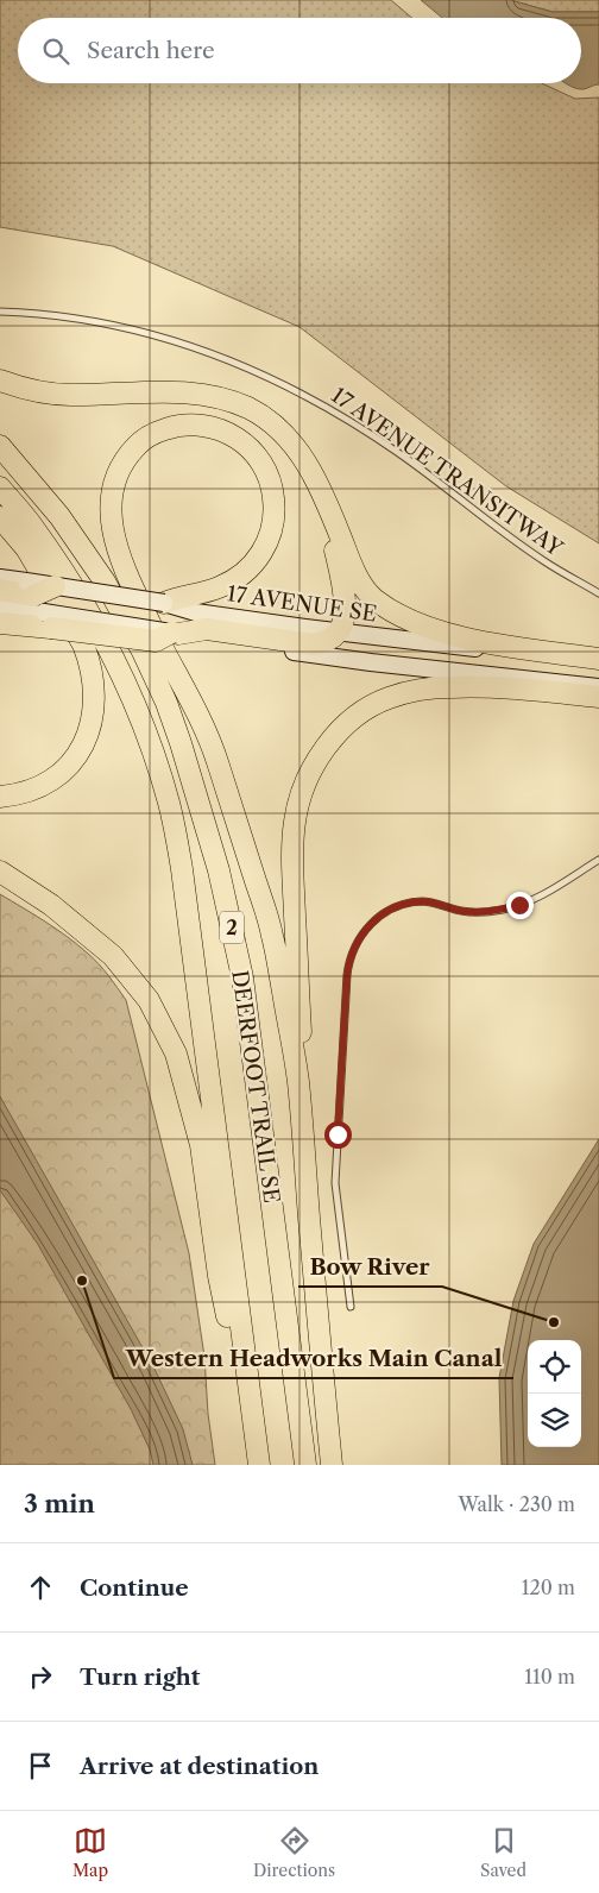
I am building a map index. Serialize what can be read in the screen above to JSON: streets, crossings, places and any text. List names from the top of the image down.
{
  "streets": {
    "highway": ["2", "DEERFOOT TRAIL SE"],
    "main road": ["17 AVENUE SE"],
    "lane": ["17 AVENUE TRANSITWAY"]
  },
  "places": ["Western Headworks Main Canal", "Bow River"],
  "page": {
    "search": "Search here",
    "heading": ["3 min", "Walk · 230 m"],
    "list": [
      ["Continue", "120 m"],
      ["Turn right", "110 m"],
      "Arrive at destination"
    ],
    "nav": ["Map", "Directions", "Saved"]
  }
}
